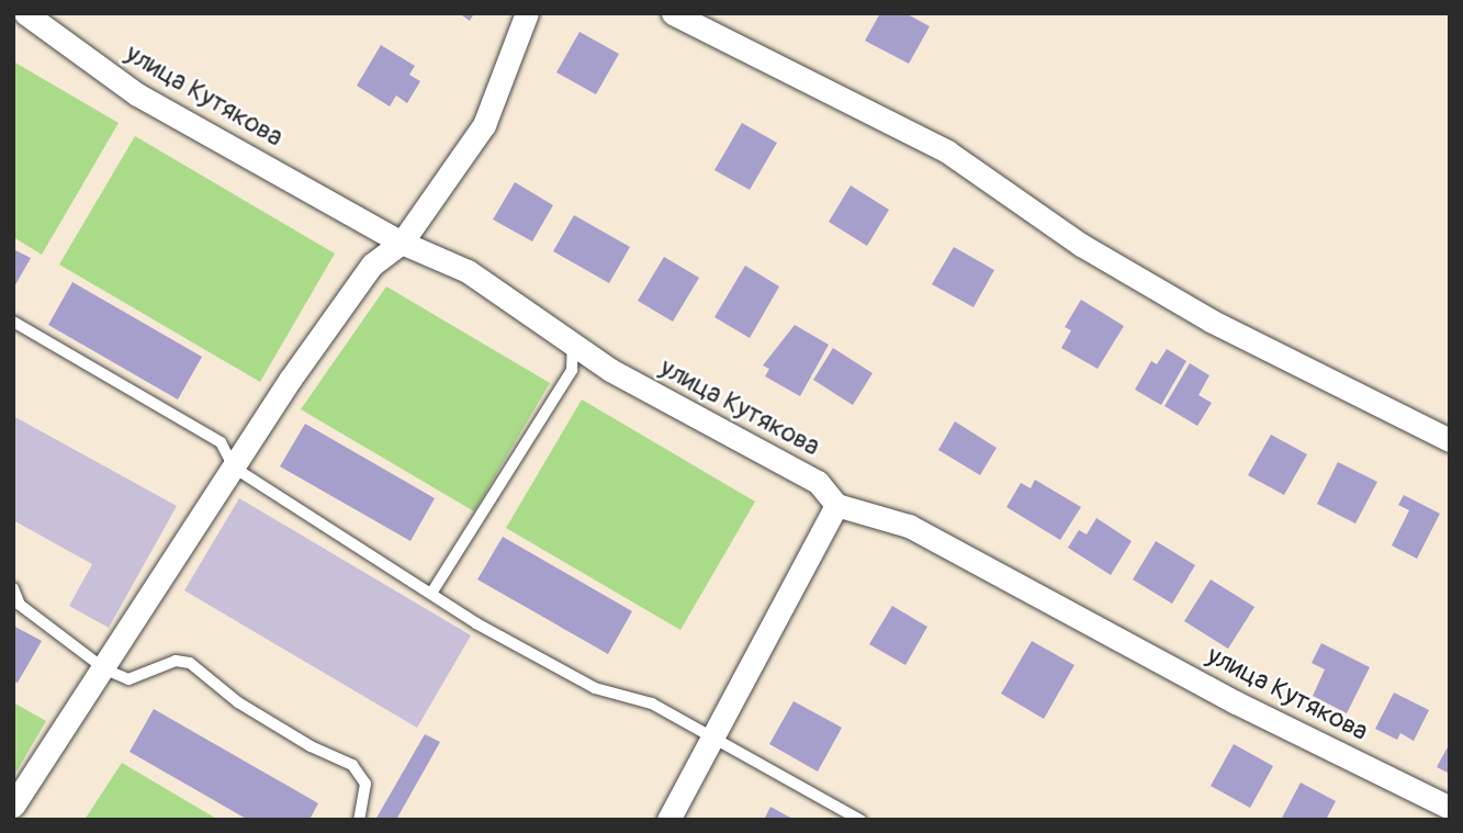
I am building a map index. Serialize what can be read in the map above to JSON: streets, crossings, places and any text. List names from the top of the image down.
{
  "streets": {
    "street": ["улица Кутякова"]
  }
}
